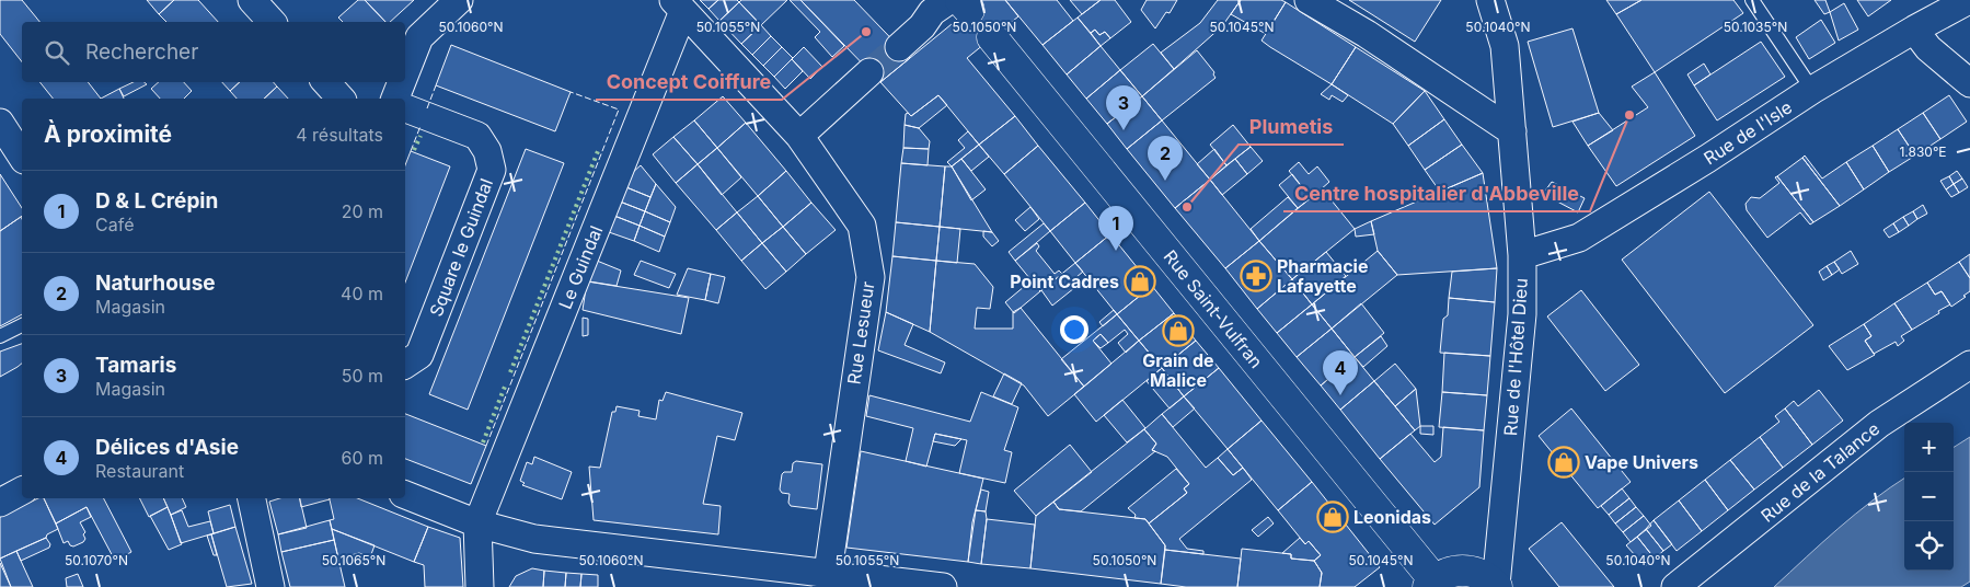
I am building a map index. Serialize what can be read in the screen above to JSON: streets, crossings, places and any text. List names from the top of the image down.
{
  "streets": {
    "street": [
      "Rue de l'Isle",
      "Square le Guindal",
      "Le Guindal",
      "Rue Saint-Vulfran",
      "Rue Lesueur",
      "Rue de l'Hôtel Dieu",
      "Rue de la Talance"
    ]
  },
  "crossings": [
    ["Rue de l'Isle", "Rue de l'Hôtel Dieu"],
    ["Le Guindal", "Rue Lesueur"]
  ],
  "places": {
    "other": ["Concept Coiffure", "Centre hospitalier d'Abbeville", "Plumetis"],
    "pharmacy": ["Pharmacie Lafayette"],
    "shop": [
      "Point Cadres",
      "Grain de Malice",
      "Vape Univers",
      "Leonidas"
    ]
  },
  "page": {
    "search": "Rechercher",
    "pins": [
      "3",
      "2",
      "1",
      "4"
    ],
    "heading": ["À proximité", "4 résultats"],
    "list": [
      {
        "mark": "1",
        "name": "D & L Crépin",
        "note": "Café",
        "value": "20 m"
      },
      {
        "mark": "2",
        "name": "Naturhouse",
        "note": "Magasin",
        "value": "40 m"
      },
      {
        "mark": "3",
        "name": "Tamaris",
        "note": "Magasin",
        "value": "50 m"
      },
      {
        "mark": "4",
        "name": "Délices d'Asie",
        "note": "Restaurant",
        "value": "60 m"
      }
    ],
    "map_buttons": ["+", "−"]
  },
  "coordinates": [
    "50.1060°N",
    "50.1055°N",
    "50.1050°N",
    "50.1045°N",
    "50.1040°N",
    "50.1035°N",
    "1.830°E",
    "50.1070°N",
    "50.1065°N"
  ]
}
